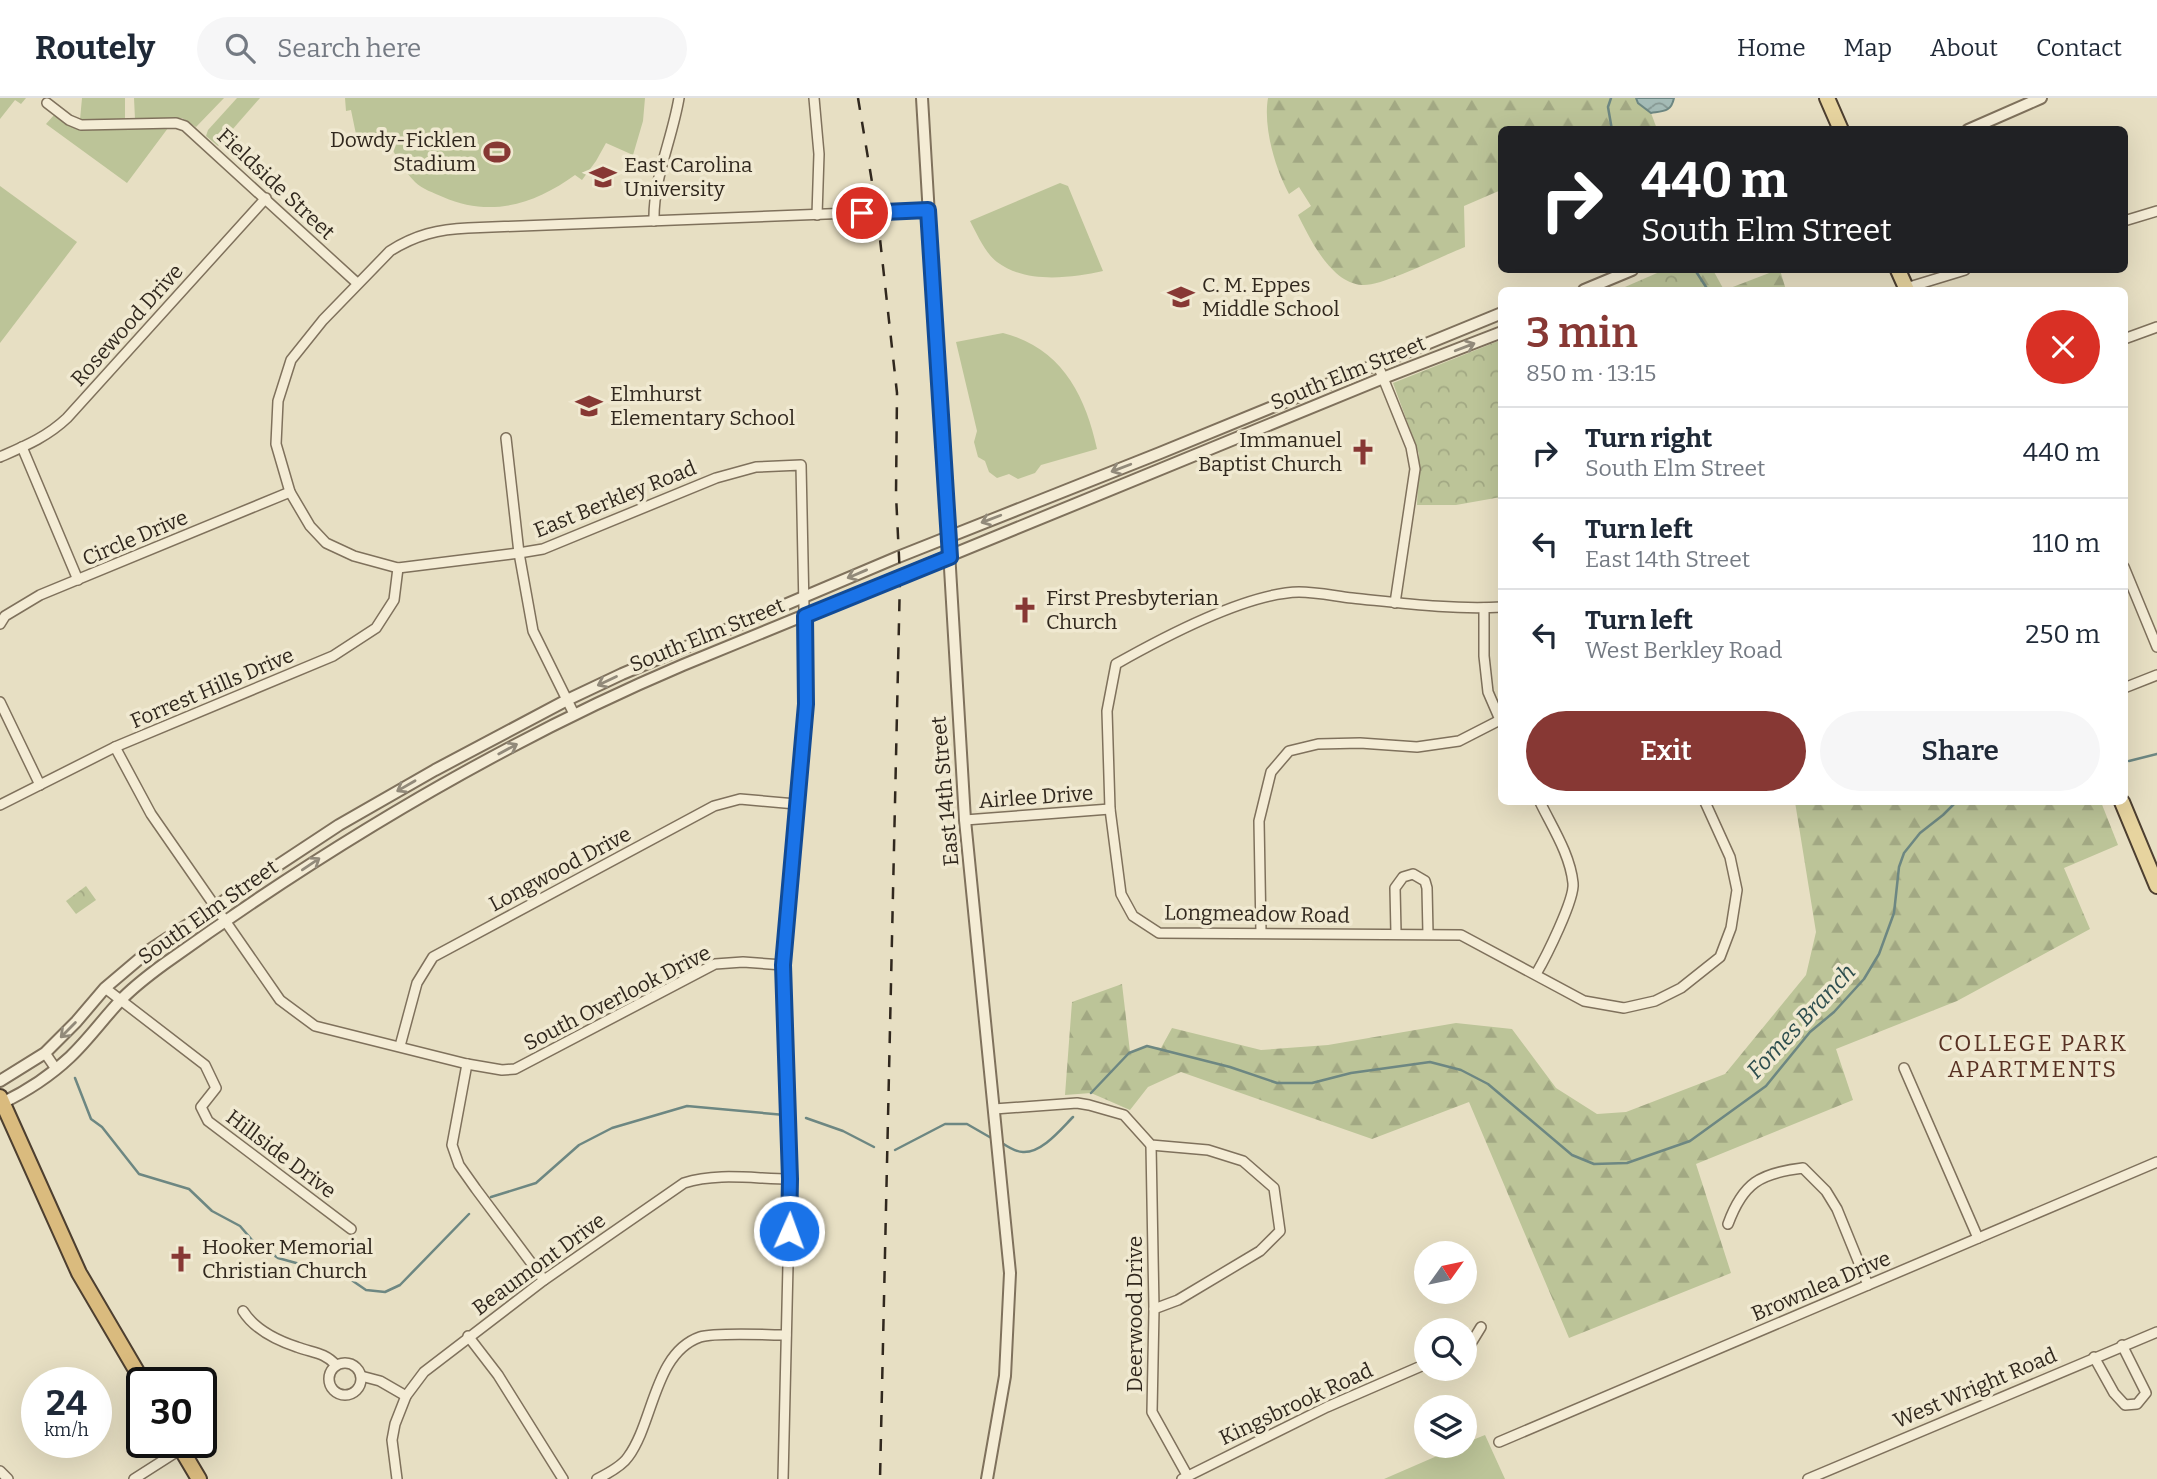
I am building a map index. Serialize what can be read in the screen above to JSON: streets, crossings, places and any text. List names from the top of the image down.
{
  "streets": {
    "street": [
      "Fieldside Street",
      "Rosewood Drive",
      "South Elm Street",
      "East Berkley Road",
      "Circle Drive",
      "Forrest Hills Drive",
      "East 14th Street",
      "Airlee Drive",
      "Longwood Drive",
      "Longmeadow Road",
      "South Overlook Drive",
      "Hillside Drive",
      "Beaumont Drive",
      "Brownlea Drive",
      "Deerwood Drive",
      "West Wright Road",
      "Kingsbrook Road"
    ]
  },
  "crossings": [
    ["Fieldside Street", "Rosewood Drive"],
    ["South Elm Street", "East Berkley Road"],
    ["South Elm Street", "East 14th Street"],
    ["South Elm Street", "South Overlook Drive"],
    ["South Elm Street", "Hillside Drive"],
    ["East Berkley Road", "Forrest Hills Drive"],
    ["Forrest Hills Drive", "South Overlook Drive"],
    ["East 14th Street", "Airlee Drive"],
    ["Airlee Drive", "Longmeadow Road"],
    ["Longwood Drive", "South Overlook Drive"],
    ["Deerwood Drive", "Kingsbrook Road"]
  ],
  "districts": ["COLLEGE PARK APARTMENTS"],
  "water": ["Fomes Branch"],
  "places": {
    "sports": ["Dowdy-Ficklen Stadium"],
    "school or university": ["East Carolina University", "C. M. Eppes Middle School", "Elmhurst Elementary School"],
    "church": ["Immanuel Baptist Church", "First Presbyterian Church", "Hooker Memorial Christian Church"]
  },
  "north": "top right",
  "page": {
    "header": "Routely",
    "search": "Search here",
    "nav": [
      "Home",
      "Map",
      "About",
      "Contact"
    ],
    "turn": ["440 m", "South Elm Street"],
    "heading": ["3 min", "850 m · 13:15"],
    "list": [
      {
        "name": "Turn right",
        "note": "South Elm Street",
        "value": "440 m"
      },
      {
        "name": "Turn left",
        "note": "East 14th Street",
        "value": "110 m"
      },
      {
        "name": "Turn left",
        "note": "West Berkley Road",
        "value": "250 m"
      }
    ],
    "buttons": ["Exit", "Share"],
    "speed": "24 km/h",
    "limit": "30"
  }
}
